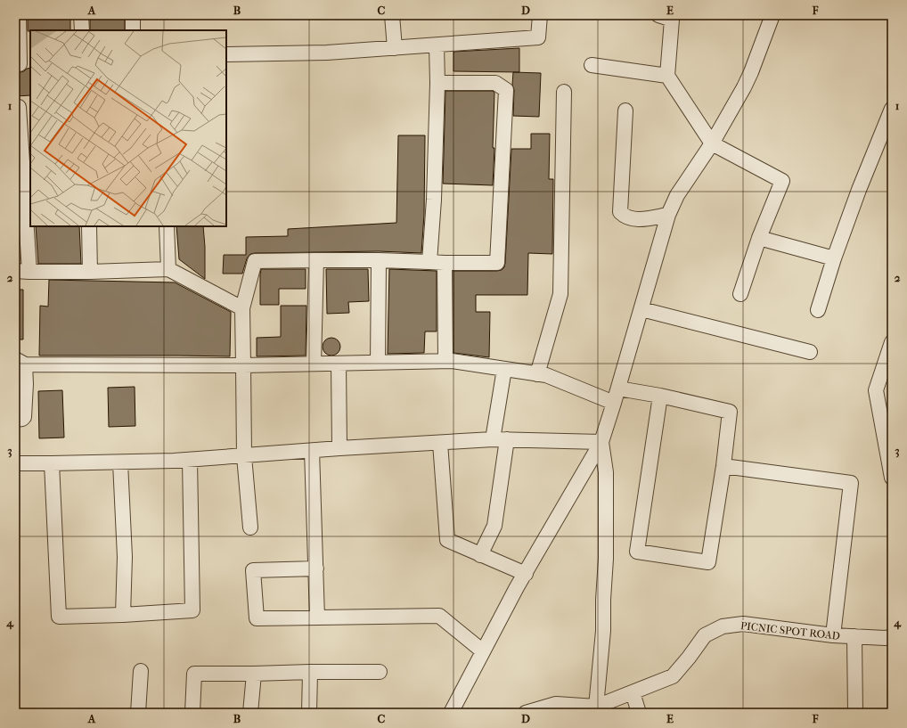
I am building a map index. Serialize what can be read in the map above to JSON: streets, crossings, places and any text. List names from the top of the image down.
{
  "streets": {
    "street": ["PICNIC SPOT ROAD"]
  },
  "grid": {
    "columns": [
      "A",
      "B",
      "C",
      "D",
      "E",
      "F"
    ],
    "rows": [
      "1",
      "2",
      "3",
      "4"
    ]
  }
}
